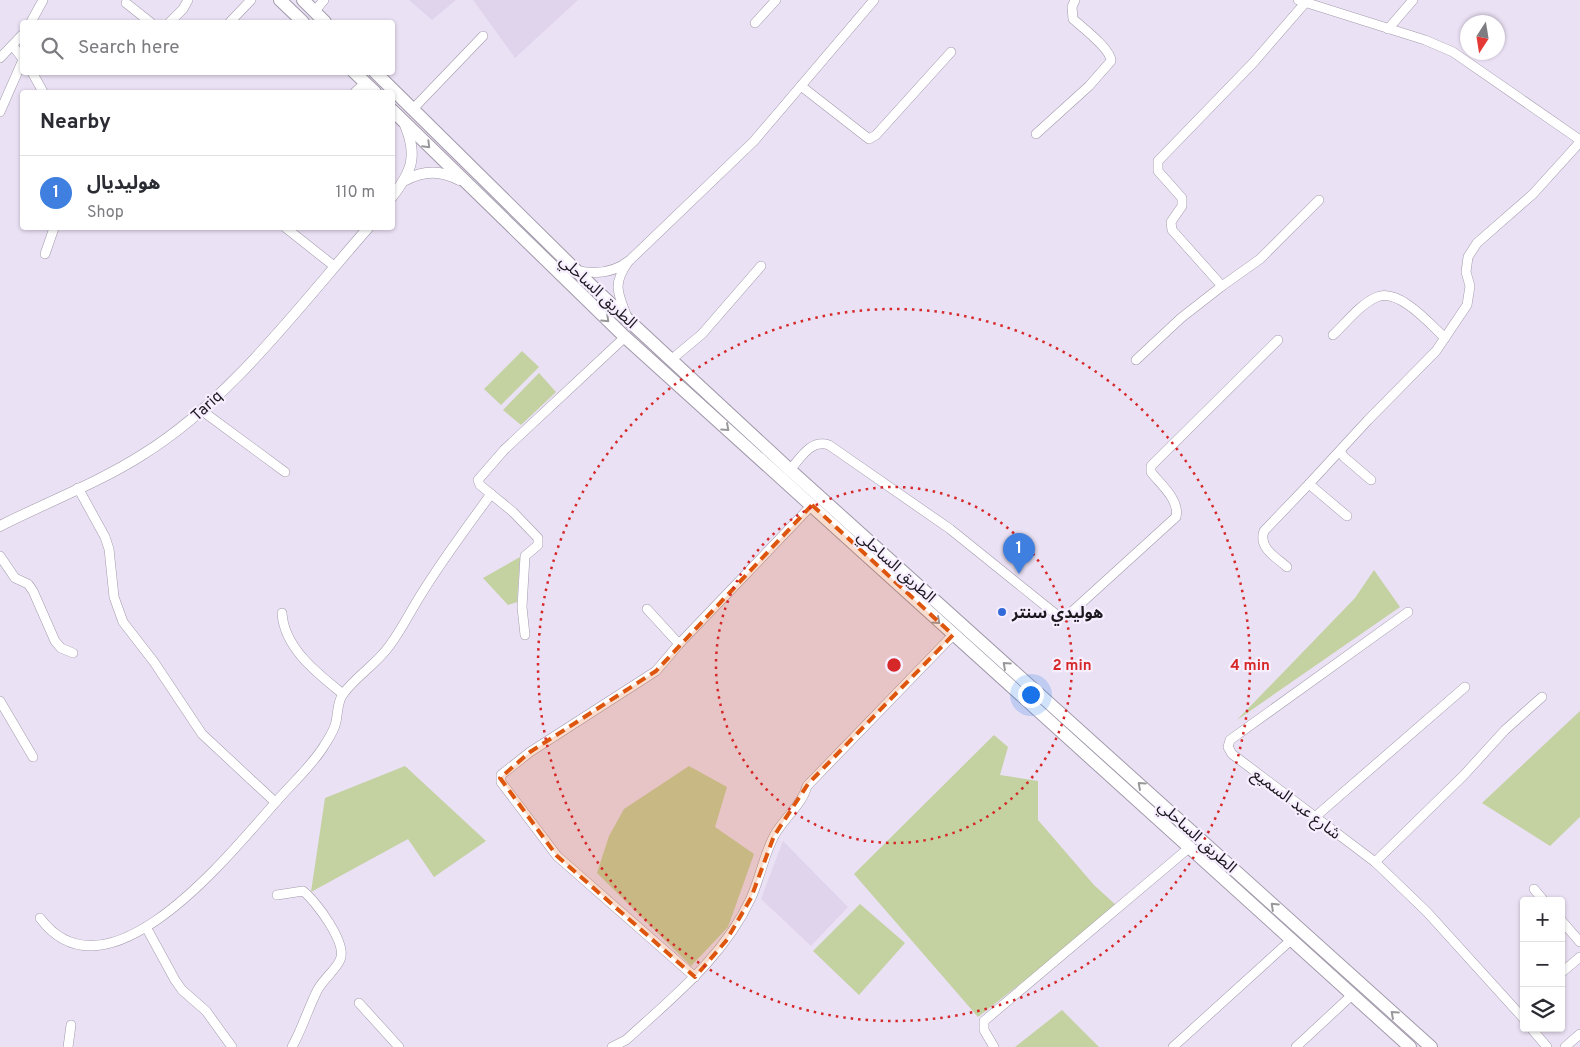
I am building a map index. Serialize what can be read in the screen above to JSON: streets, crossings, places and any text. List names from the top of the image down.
{
  "streets": {
    "highway": ["الطريق الساحلي"],
    "main road": ["Tariq"],
    "street": ["شارع عبد السميع"]
  },
  "places": ["هوليدي سنتر"],
  "north": "bottom",
  "page": {
    "search": "Search here",
    "heading": "Nearby",
    "list": [
      {
        "mark": "1",
        "name": "هوليديال",
        "note": "Shop",
        "value": "110 m"
      }
    ],
    "pins": "1",
    "map_buttons": ["+", "−"]
  },
  "rings": ["2 min", "4 min"]
}
